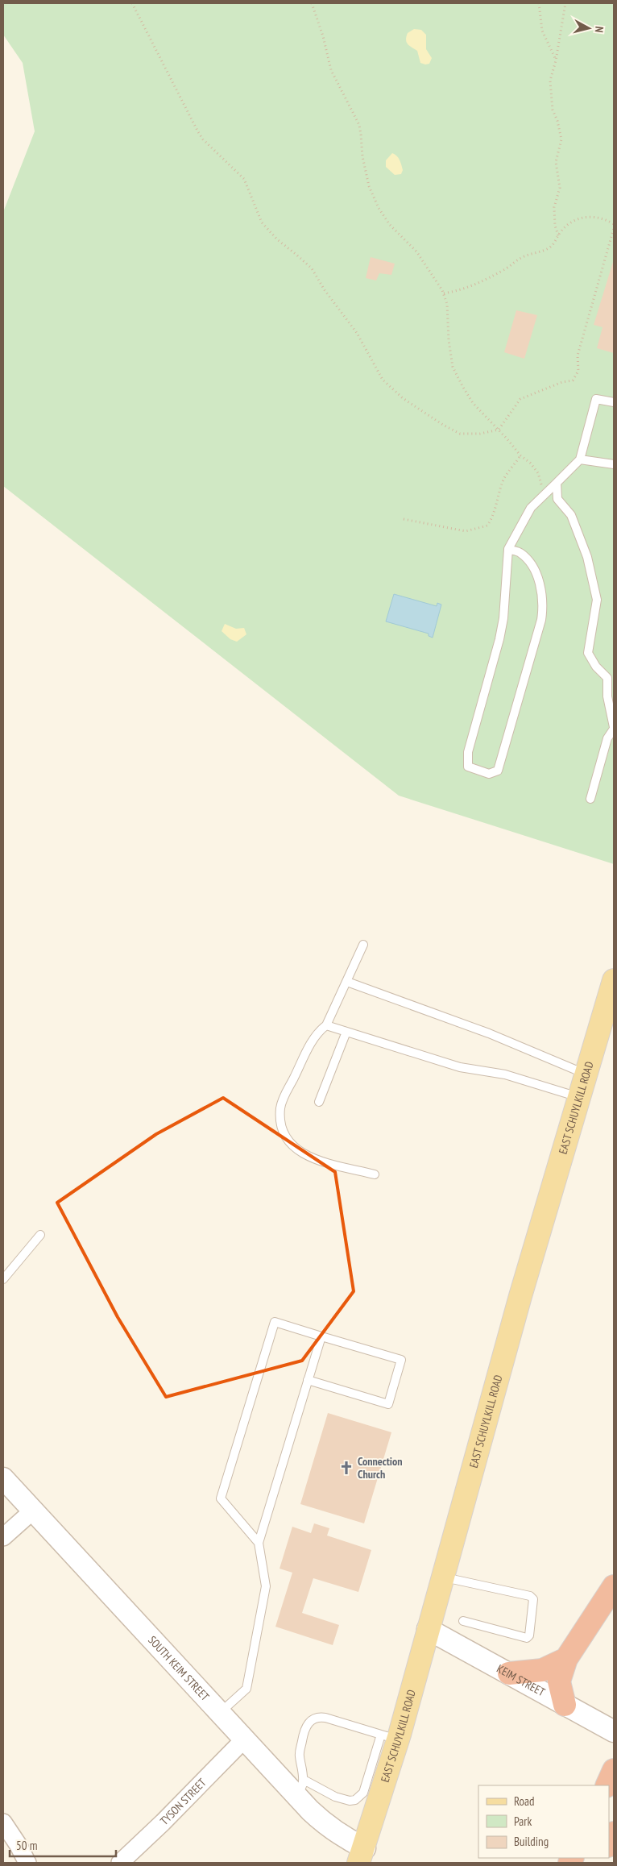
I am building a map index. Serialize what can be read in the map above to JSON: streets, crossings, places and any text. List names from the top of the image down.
{
  "streets": {
    "main road": ["EAST SCHUYLKILL ROAD"],
    "street": ["SOUTH KEIM STREET", "KEIM STREET", "TYSON STREET"]
  },
  "crossings": [
    ["EAST SCHUYLKILL ROAD", "SOUTH KEIM STREET"],
    ["EAST SCHUYLKILL ROAD", "KEIM STREET"],
    ["SOUTH KEIM STREET", "TYSON STREET"]
  ],
  "places": {
    "church": ["Connection Church"]
  },
  "legend": ["Road", "Park", "Building"],
  "scale_bar": "50 m",
  "north": "right"
}
